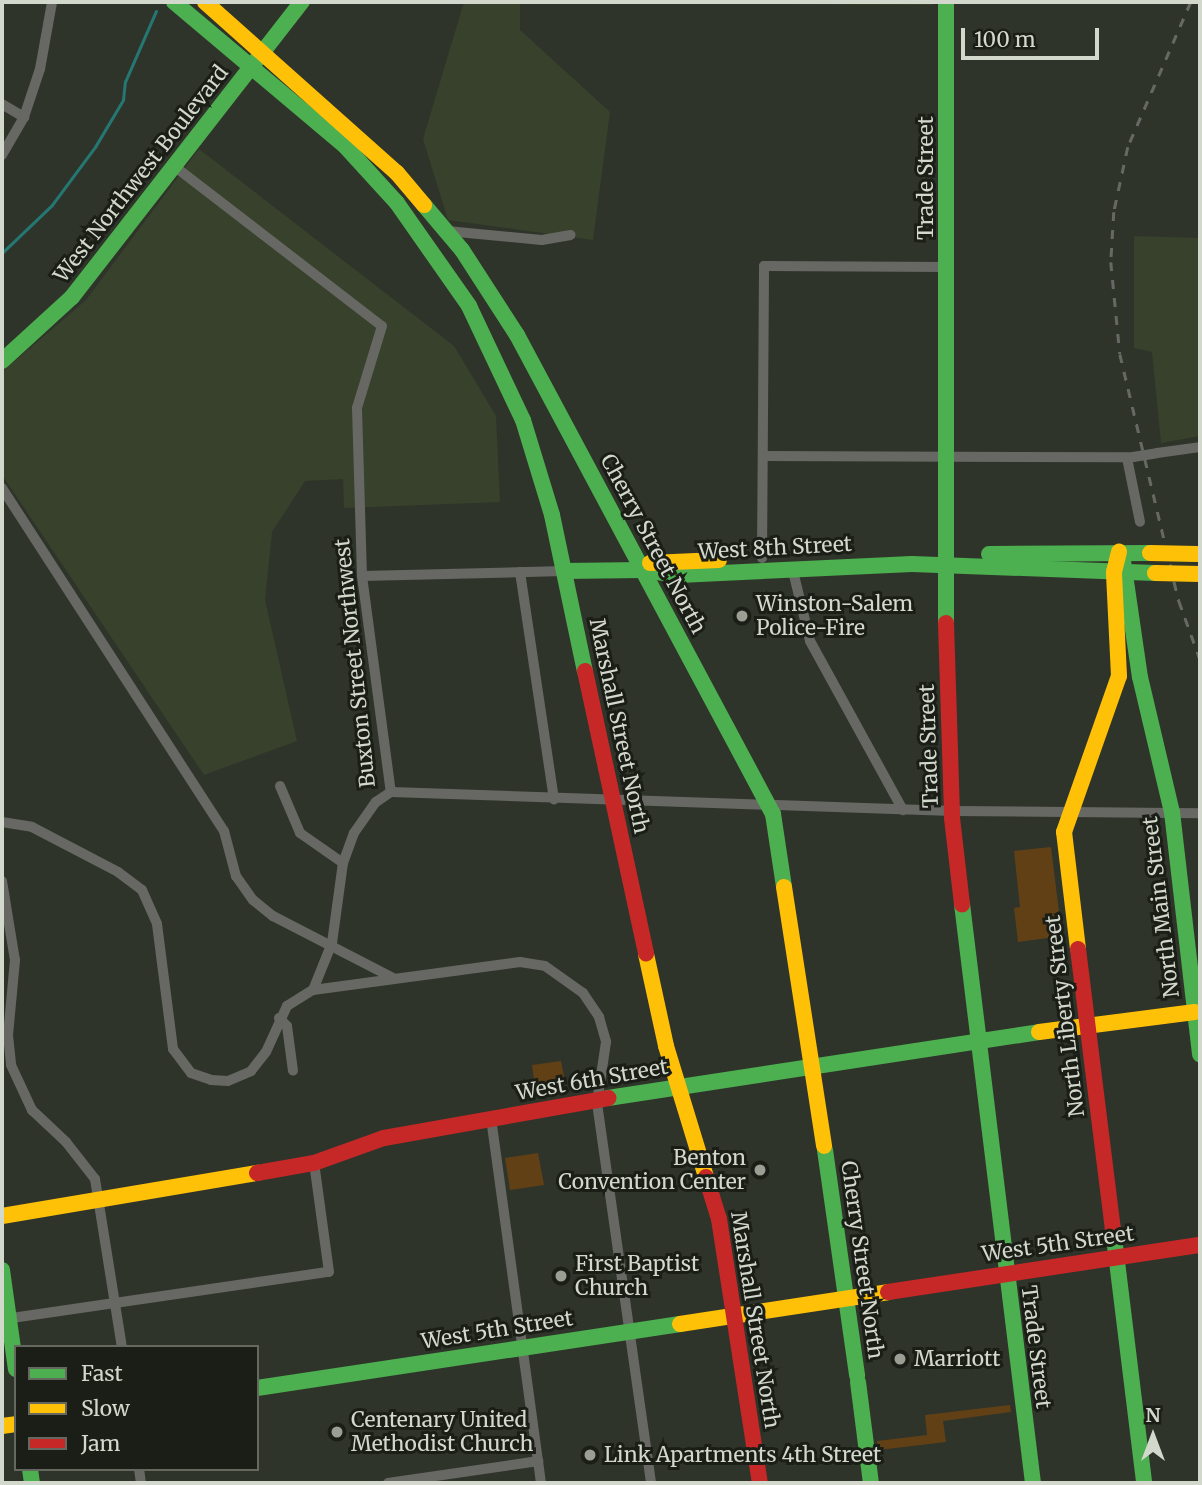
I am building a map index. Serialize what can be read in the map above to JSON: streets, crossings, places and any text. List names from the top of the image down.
{
  "streets": {
    "main road": [
      "West Northwest Boulevard",
      "Trade Street",
      "Cherry Street North",
      "West 8th Street",
      "Marshall Street North",
      "North Main Street",
      "North Liberty Street",
      "West 6th Street",
      "West 5th Street"
    ],
    "street": ["Buxton Street Northwest"]
  },
  "crossings": [
    ["West Northwest Boulevard", "Cherry Street North"],
    ["West Northwest Boulevard", "Buxton Street Northwest"],
    ["West Northwest Boulevard", "Marshall Street North"],
    ["Trade Street", "West 8th Street"],
    ["Trade Street", "West 6th Street"],
    ["Trade Street", "West 5th Street"],
    ["Cherry Street North", "West 8th Street"],
    ["Cherry Street North", "West 6th Street"],
    ["Cherry Street North", "West 5th Street"],
    ["West 8th Street", "Buxton Street Northwest"],
    ["West 8th Street", "Marshall Street North"],
    ["Marshall Street North", "West 6th Street"],
    ["Marshall Street North", "West 5th Street"],
    ["North Main Street", "North Liberty Street"],
    ["North Main Street", "West 6th Street"],
    ["North Liberty Street", "West 6th Street"],
    ["North Liberty Street", "West 5th Street"]
  ],
  "places": [
    "Winston-Salem Police-Fire",
    "Benton Convention Center",
    "First Baptist Church",
    "Marriott",
    "Centenary United Methodist Church",
    "Link Apartments 4th Street"
  ],
  "legend": ["Fast", "Slow", "Jam"],
  "scale_bar": "100 m",
  "north": "top"
}
